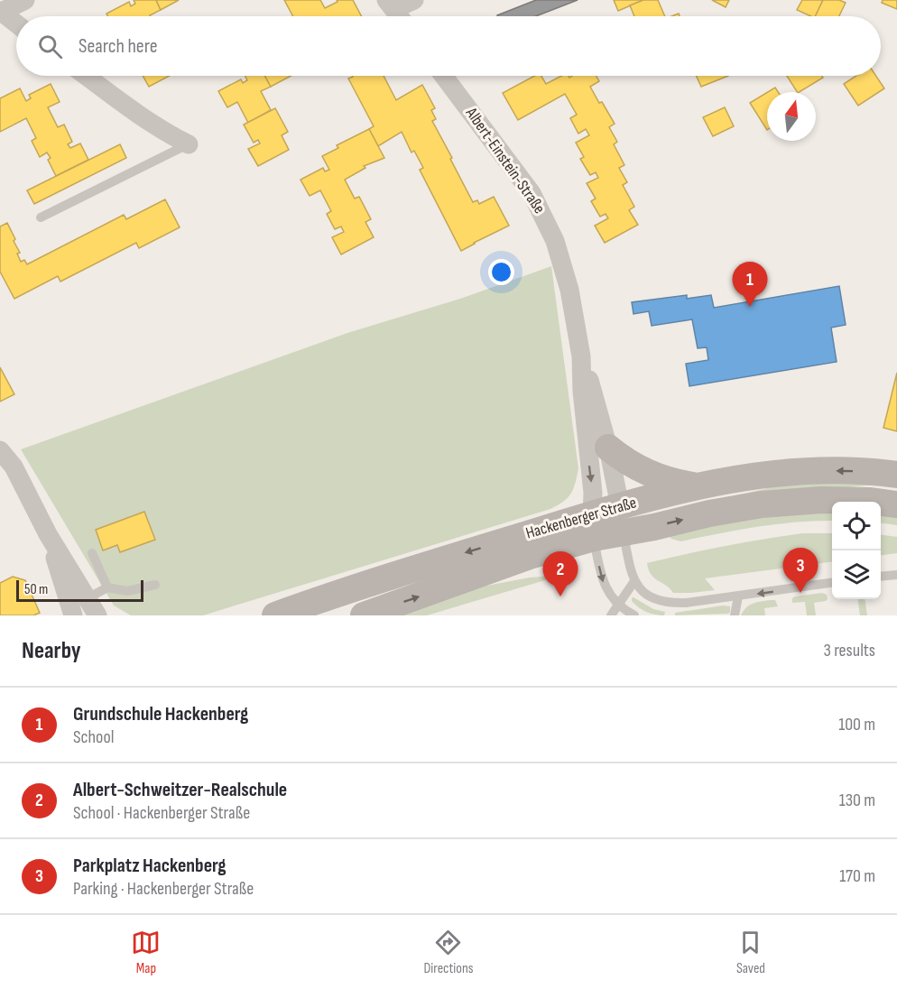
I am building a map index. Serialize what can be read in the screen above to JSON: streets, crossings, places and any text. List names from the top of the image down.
{
  "streets": {
    "street": ["Albert-Einstein-Straße", "Hackenberger Straße"]
  },
  "crossings": [
    ["Albert-Einstein-Straße", "Hackenberger Straße"]
  ],
  "scale_bar": "50 m",
  "north": "top",
  "page": {
    "search": "Search here",
    "pins": ["1", "3", "2"],
    "scale": "50 m",
    "heading": ["Nearby", "3 results"],
    "list": [
      {
        "mark": "1",
        "name": "Grundschule Hackenberg",
        "note": "School",
        "value": "100 m"
      },
      {
        "mark": "2",
        "name": "Albert-Schweitzer-Realschule",
        "note": "School · Hackenberger Straße",
        "value": "130 m"
      },
      {
        "mark": "3",
        "name": "Parkplatz Hackenberg",
        "note": "Parking · Hackenberger Straße",
        "value": "170 m"
      }
    ],
    "nav": ["Map", "Directions", "Saved"]
  }
}
